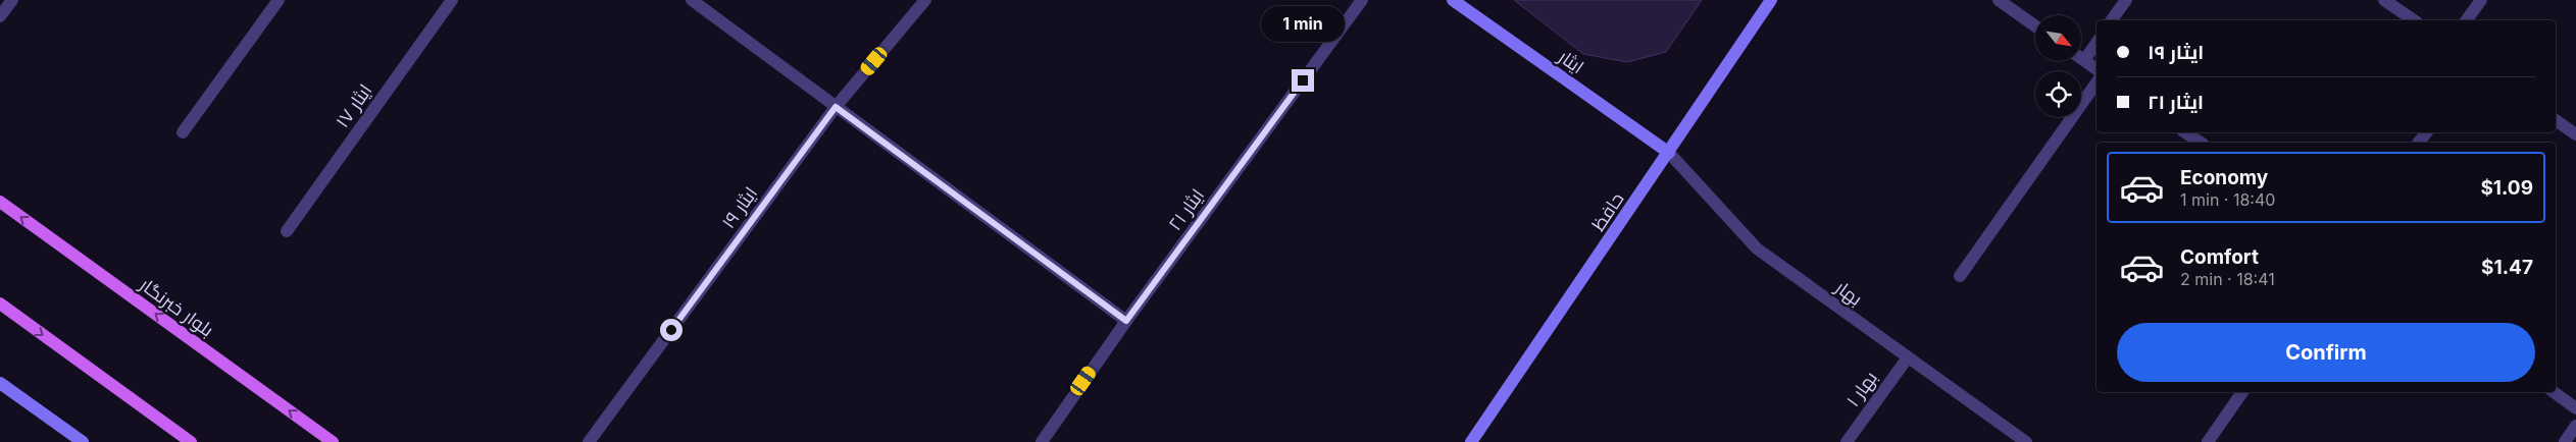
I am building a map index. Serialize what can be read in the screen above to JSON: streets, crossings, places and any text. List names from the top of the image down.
{
  "streets": {
    "main road": ["ایثار", "حافظ", "بلوار خبرنگار"],
    "street": [
      "ایثار ۱۷",
      "ایثار ۱۹",
      "ایثار ۲۱",
      "بهار",
      "بهار ۱"
    ]
  },
  "crossings": [
    ["ایثار", "حافظ"],
    ["ایثار", "بهار"],
    ["حافظ", "بهار"],
    ["بهار", "بهار ۱"]
  ],
  "north": "bottom right",
  "page": {
    "bubble": "1 min",
    "banner": ["ایثار ۱۹", "ایثار ۲۱"],
    "list": [
      {
        "name": "Economy",
        "note": "1 min · 18:40",
        "value": "$1.09"
      },
      {
        "name": "Comfort",
        "note": "2 min · 18:41",
        "value": "$1.47"
      }
    ],
    "buttons": "Confirm"
  }
}
